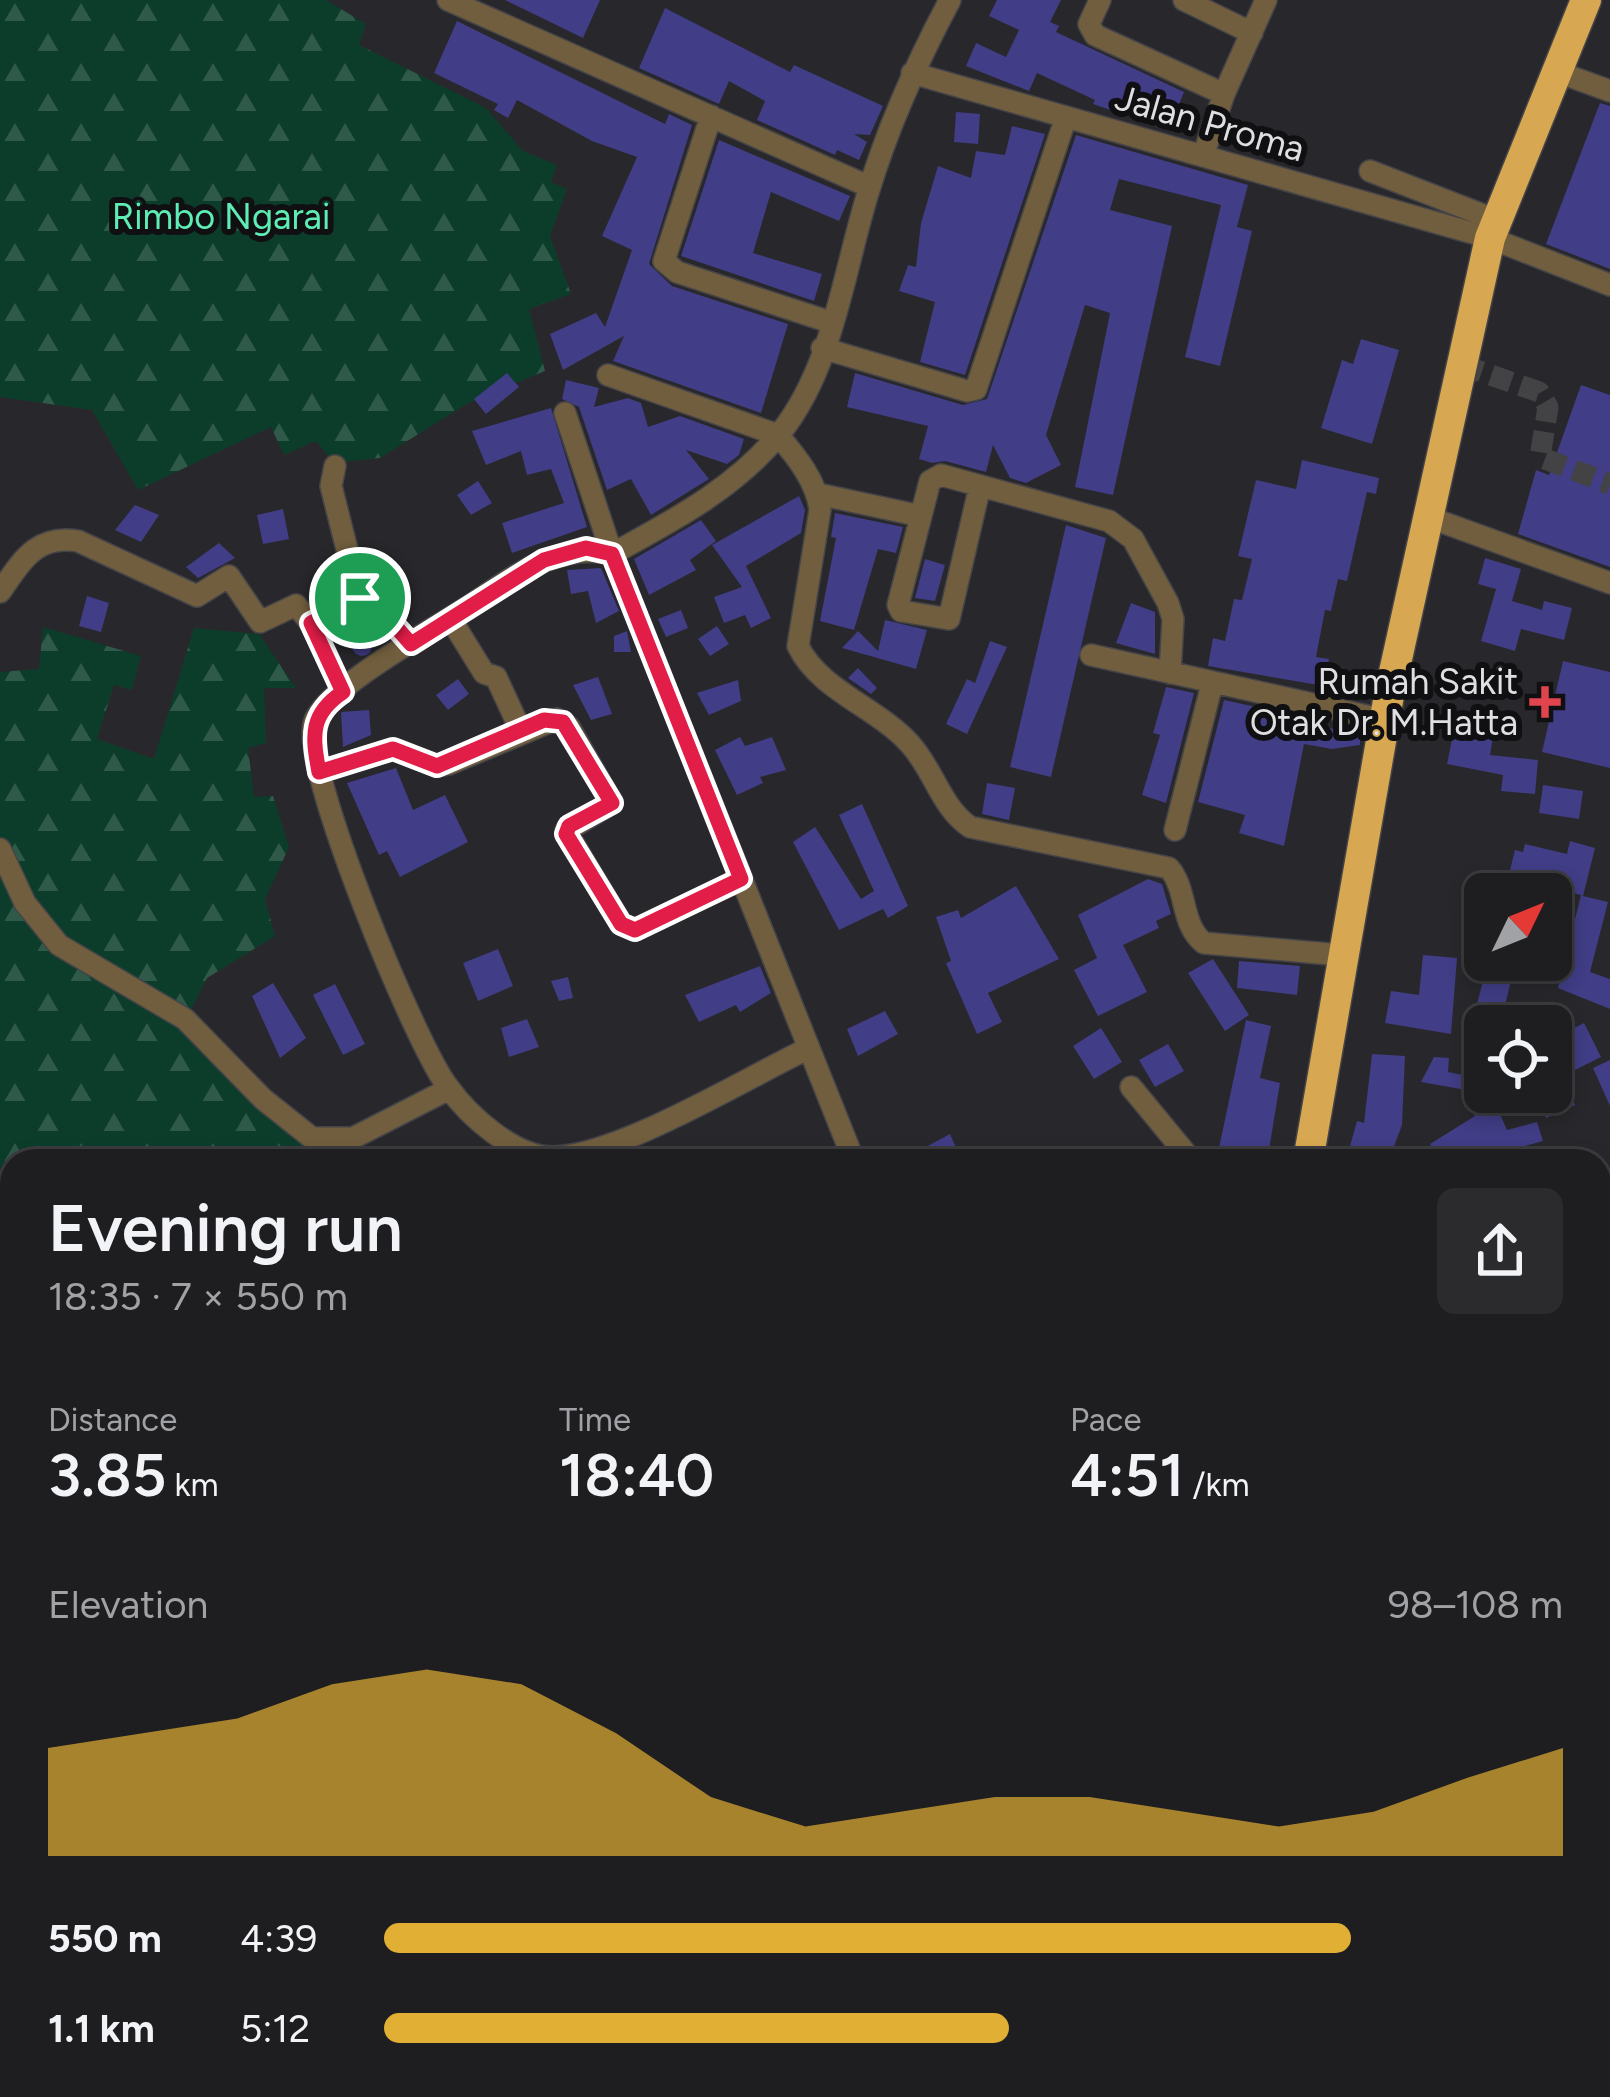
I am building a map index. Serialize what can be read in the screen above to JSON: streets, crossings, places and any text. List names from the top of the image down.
{
  "streets": {
    "street": ["Jalan Proma"]
  },
  "parks": ["Rimbo Ngarai"],
  "places": {
    "health": ["Rumah Sakit Otak Dr. M.Hatta"]
  },
  "north": "top right",
  "page": {
    "heading": ["Evening run", "18:35 · 7 × 550 m"],
    "stats": [
      ["Distance", "3.85 km"],
      ["Time", "18:40"],
      ["Pace", "4:51 /km"]
    ],
    "chart": ["Elevation", "98–108 m"],
    "list": [
      {
        "name": "550 m",
        "note": "4:39"
      },
      {
        "name": "1.1 km",
        "note": "5:12"
      }
    ]
  }
}
